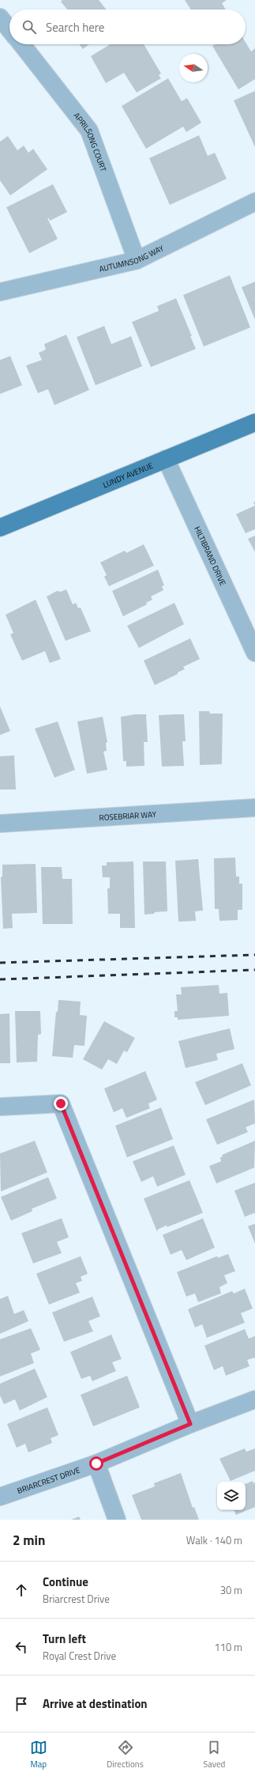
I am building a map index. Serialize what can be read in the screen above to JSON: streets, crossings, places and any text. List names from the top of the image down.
{
  "streets": {
    "main road": ["LUNDY AVENUE"],
    "street": [
      "APRILSONG COURT",
      "AUTUMNSONG WAY",
      "HILTIBRAND DRIVE",
      "ROSEBRIAR WAY",
      "BRIARCREST DRIVE"
    ]
  },
  "crossings": [
    ["APRILSONG COURT", "AUTUMNSONG WAY"],
    ["LUNDY AVENUE", "HILTIBRAND DRIVE"]
  ],
  "north": "left",
  "page": {
    "search": "Search here",
    "heading": ["2 min", "Walk · 140 m"],
    "list": [
      ["Continue", "Briarcrest Drive", "30 m"],
      ["Turn left", "Royal Crest Drive", "110 m"],
      "Arrive at destination"
    ],
    "nav": ["Map", "Directions", "Saved"]
  }
}
